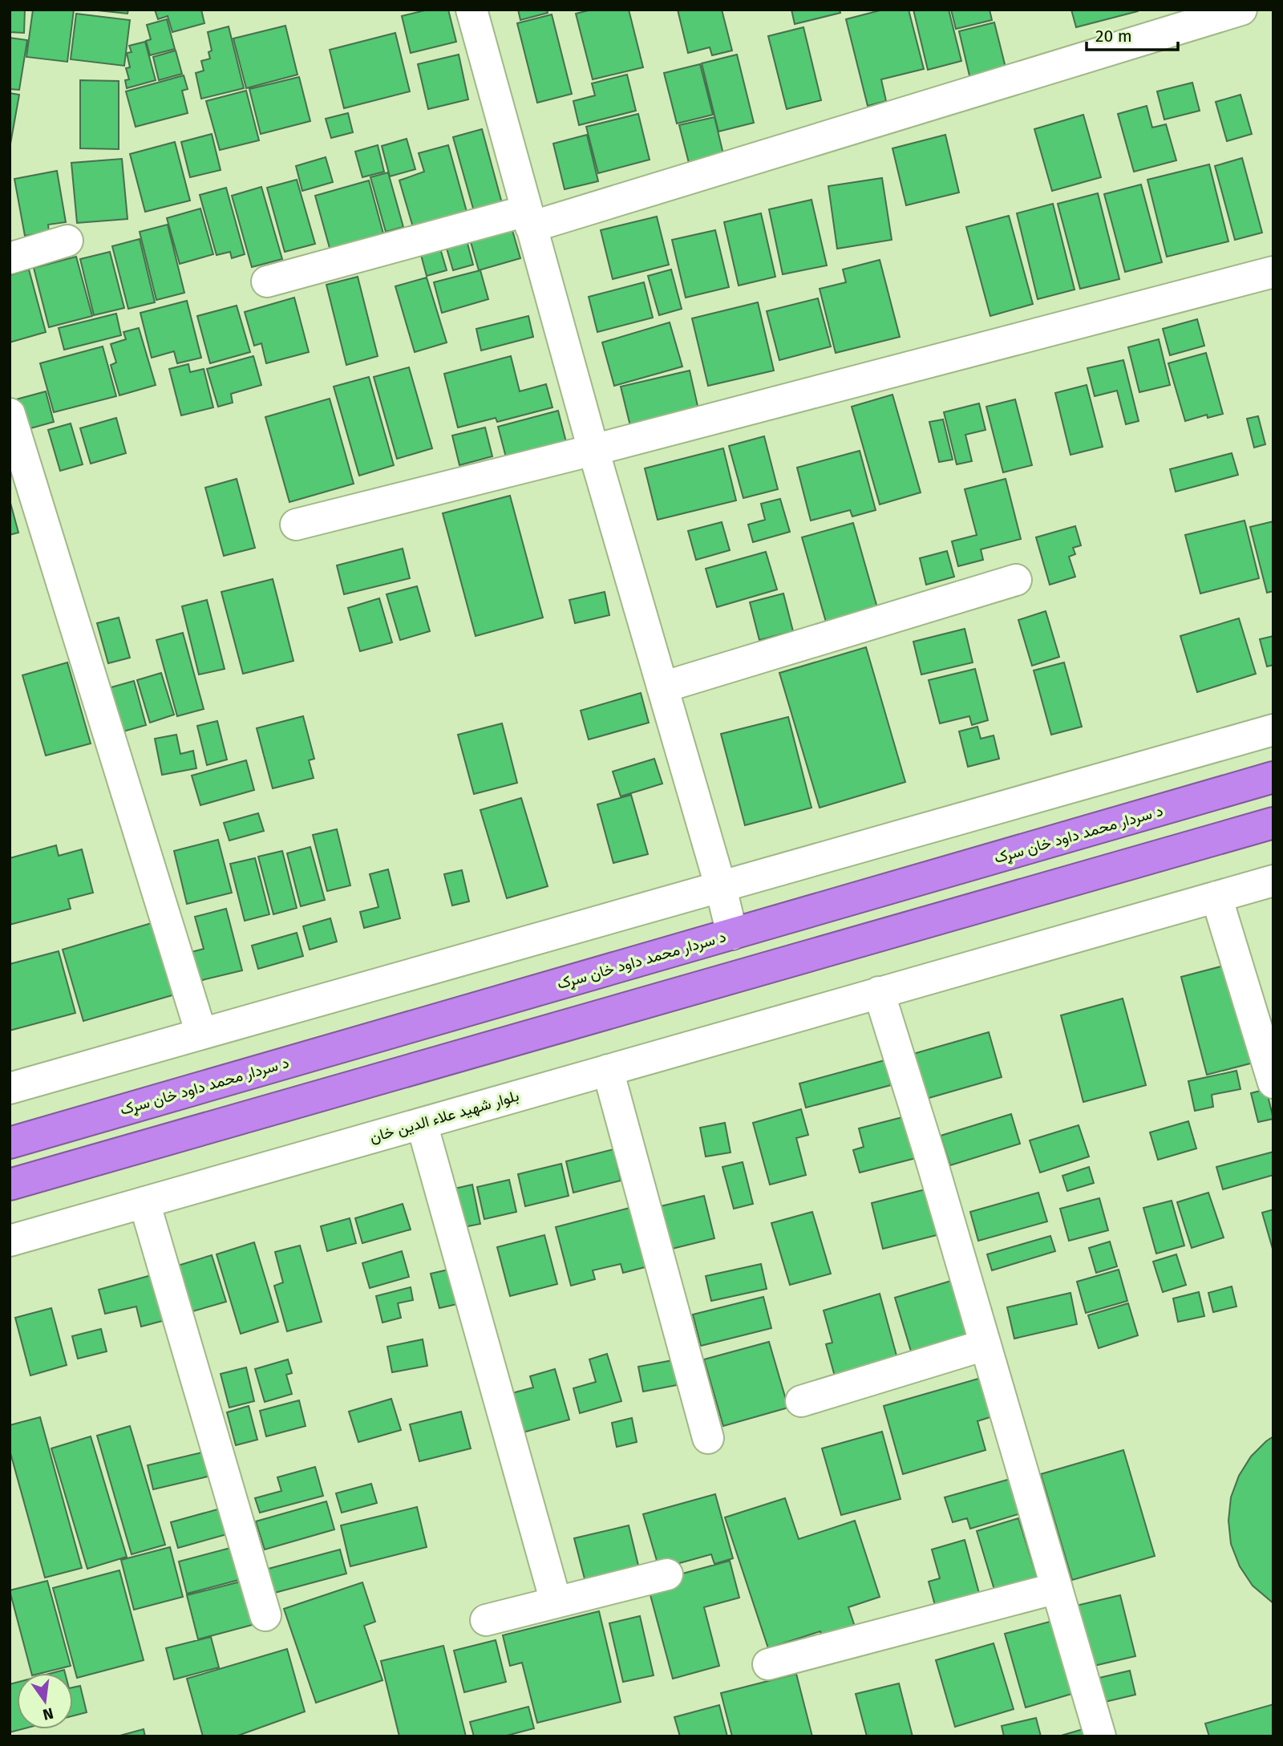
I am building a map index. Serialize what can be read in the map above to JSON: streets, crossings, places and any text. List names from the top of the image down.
{
  "streets": {
    "highway": ["د سردار محمد داود خان سړک"],
    "street": ["بلوار شهید علاء الدین خان"]
  },
  "scale_bar": "20 m",
  "north": "bottom"
}
